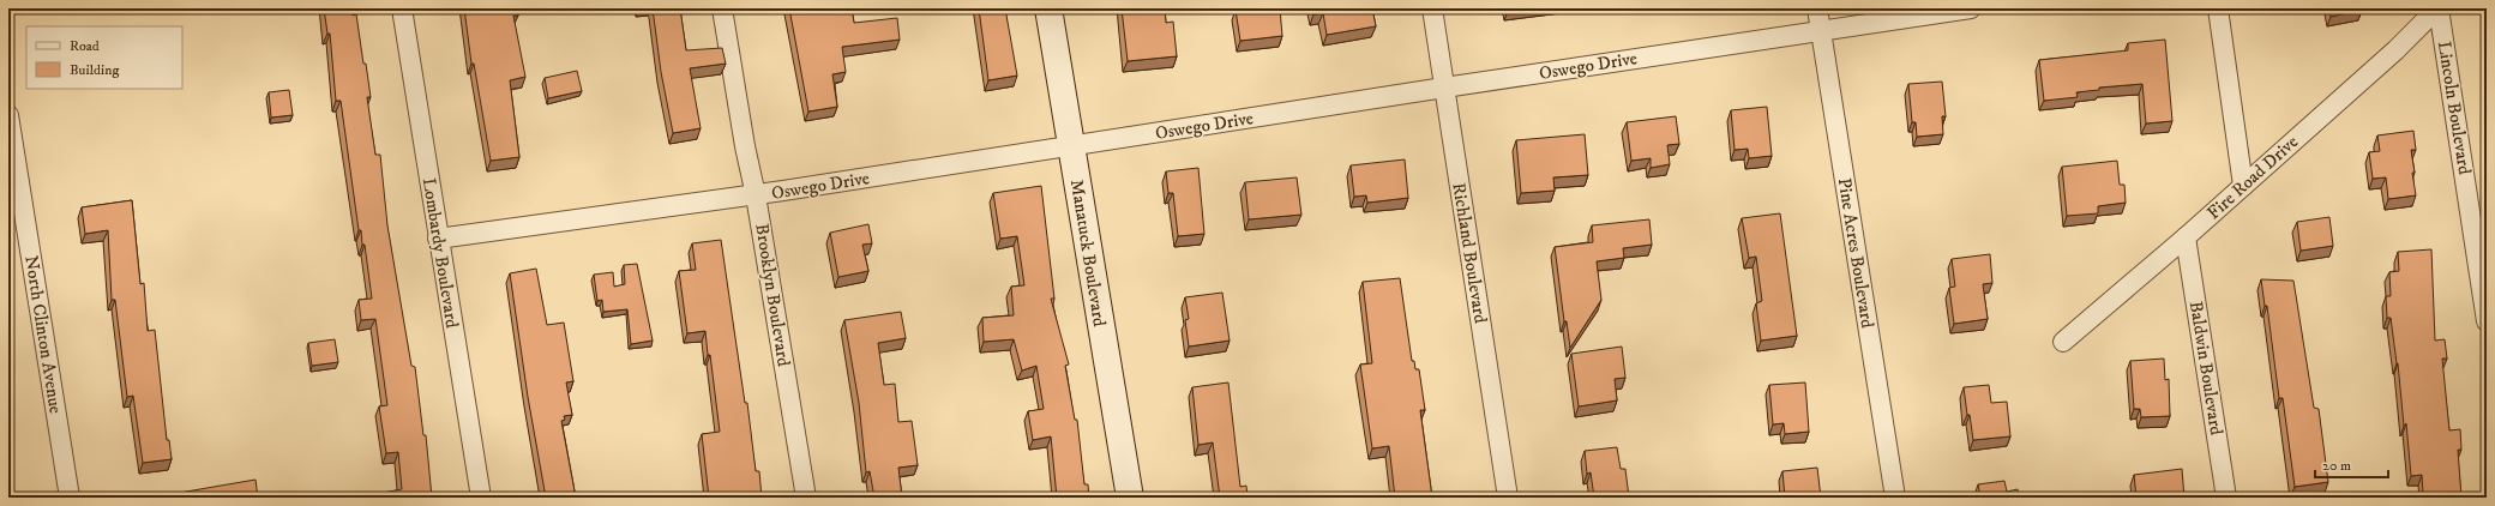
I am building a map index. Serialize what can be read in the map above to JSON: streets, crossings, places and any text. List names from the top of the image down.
{
  "streets": {
    "street": [
      "Oswego Drive",
      "Lincoln Boulevard",
      "Fire Road Drive",
      "Lombardy Boulevard",
      "Manatuck Boulevard",
      "Richland Boulevard",
      "Pine Acres Boulevard",
      "Brooklyn Boulevard",
      "North Clinton Avenue",
      "Baldwin Boulevard"
    ]
  },
  "crossings": [
    ["Oswego Drive", "Lombardy Boulevard"],
    ["Oswego Drive", "Manatuck Boulevard"],
    ["Oswego Drive", "Richland Boulevard"],
    ["Oswego Drive", "Pine Acres Boulevard"],
    ["Oswego Drive", "Brooklyn Boulevard"],
    ["Lincoln Boulevard", "Fire Road Drive"],
    ["Fire Road Drive", "Baldwin Boulevard"]
  ],
  "legend": ["Road", "Building"],
  "scale_bar": "20 m"
}
